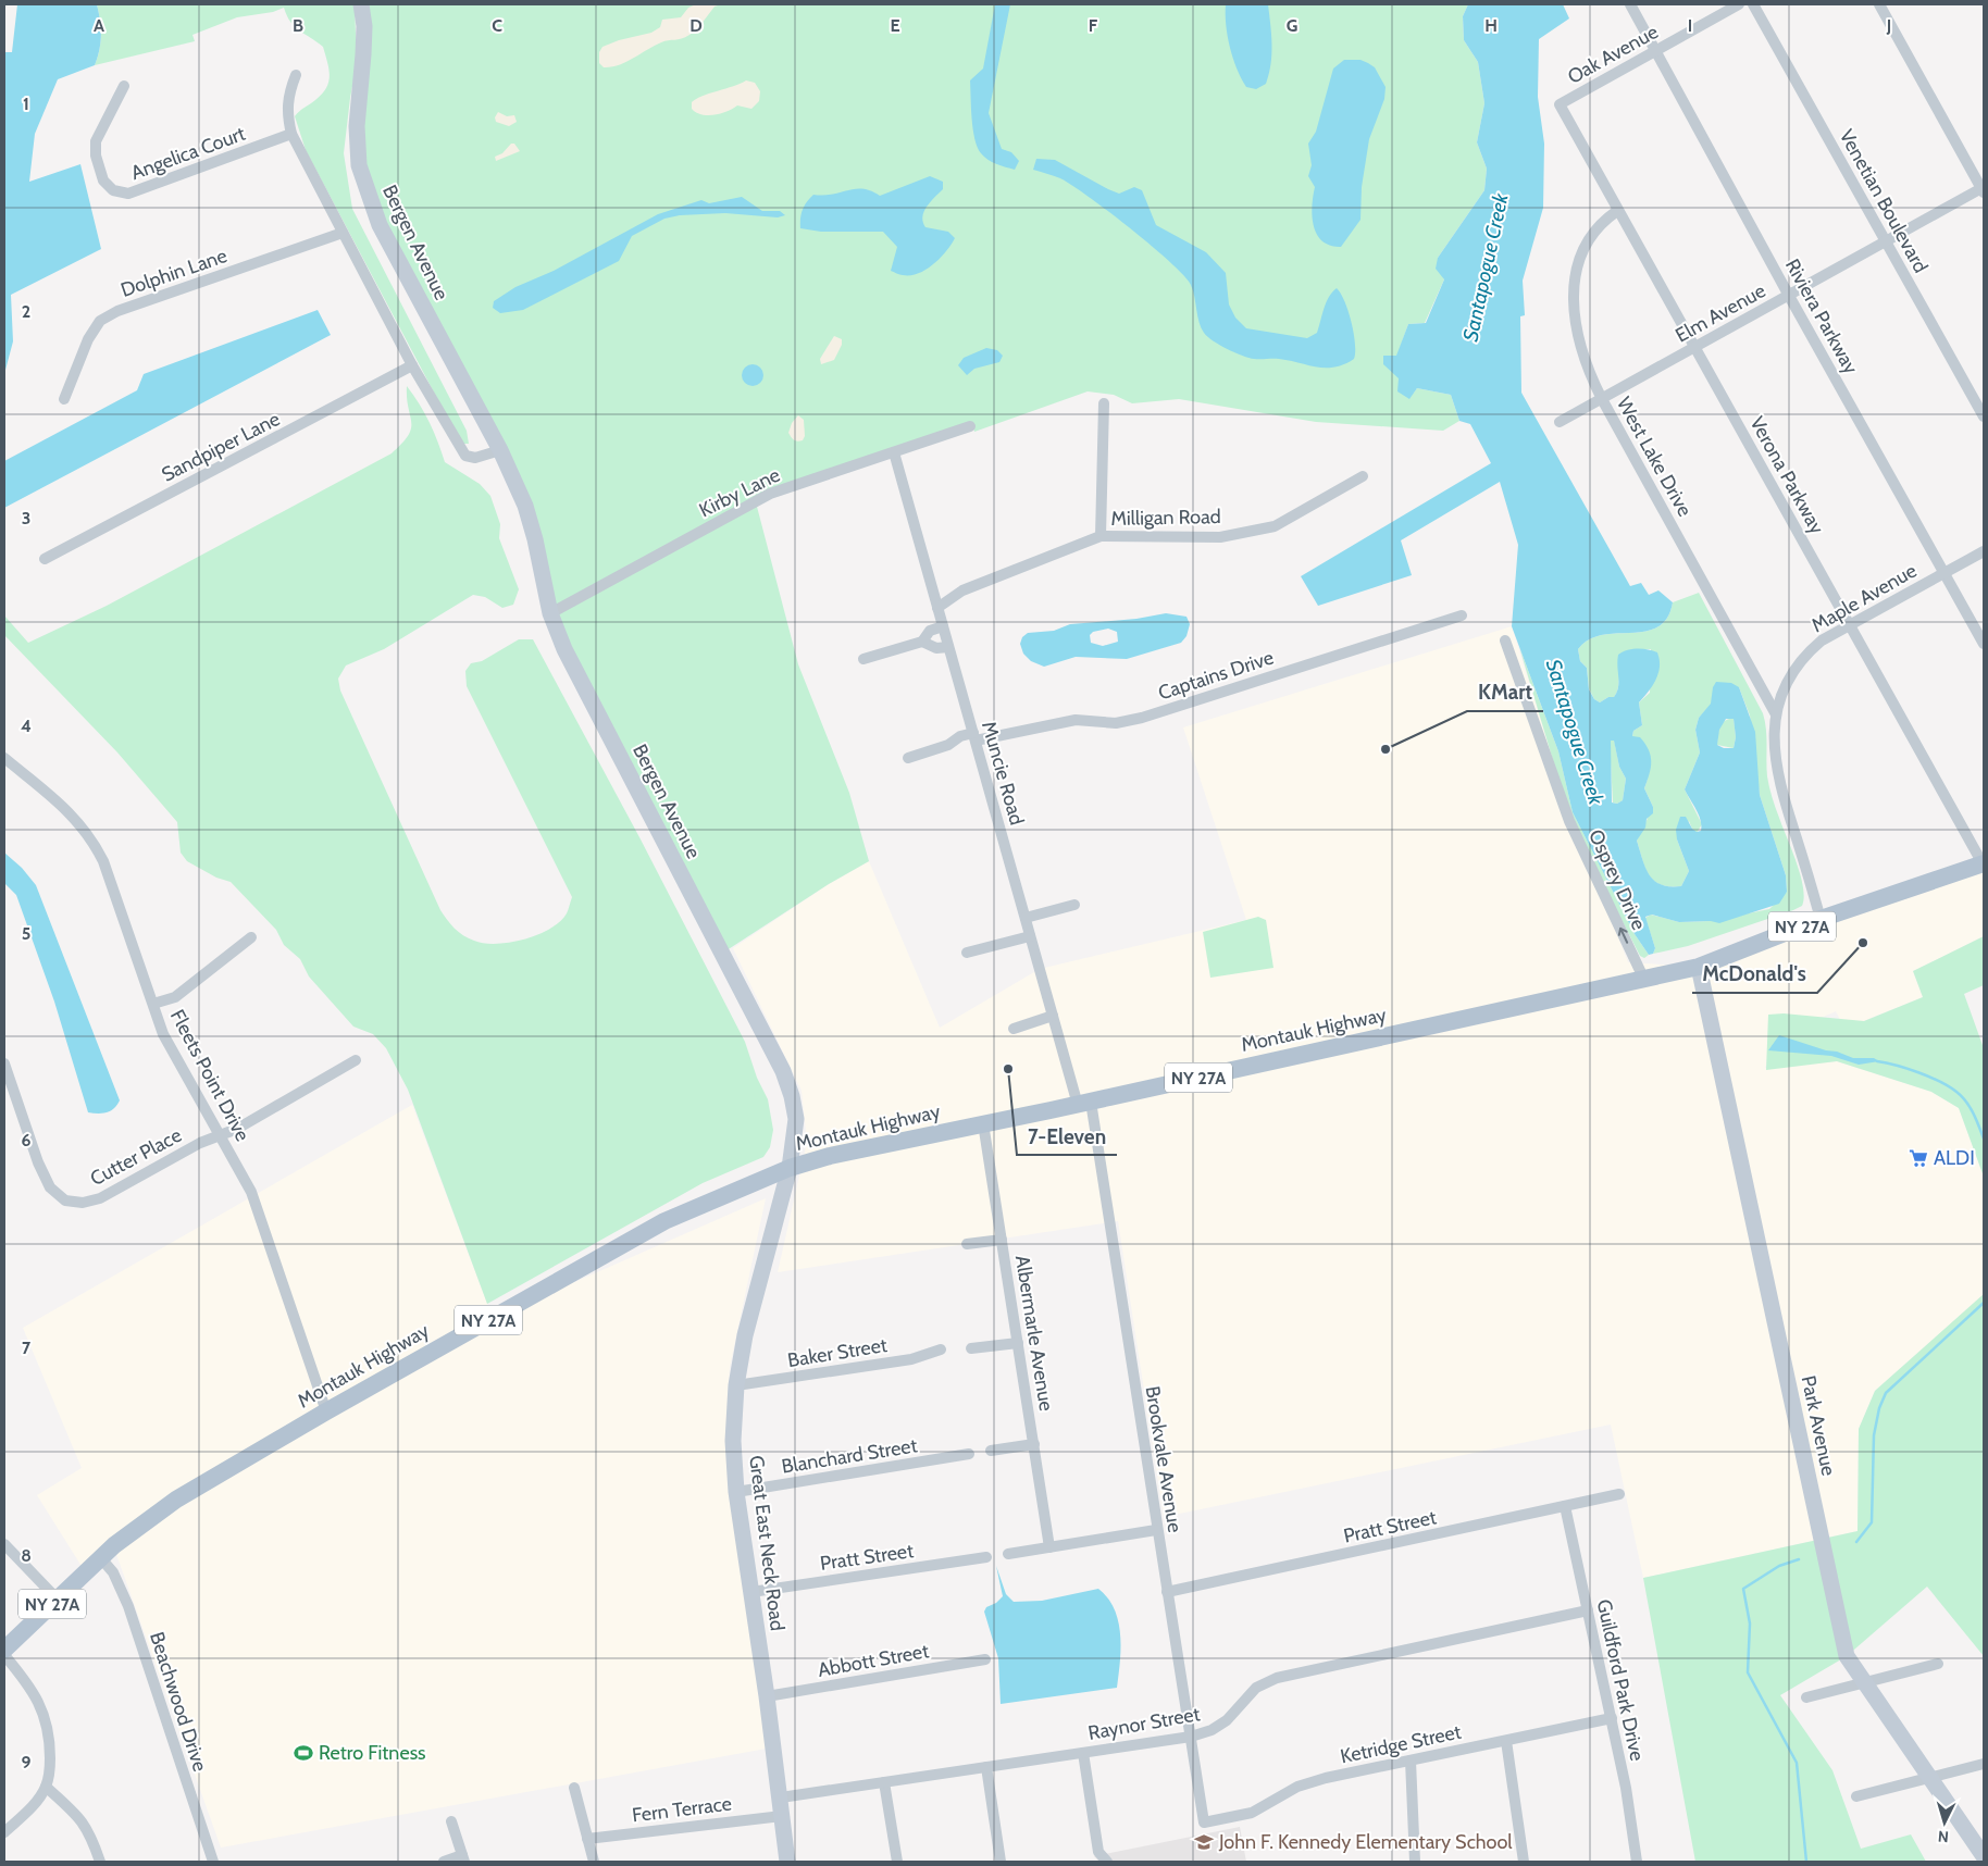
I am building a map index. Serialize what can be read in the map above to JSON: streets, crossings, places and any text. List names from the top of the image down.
{
  "streets": {
    "main road": [
      "Bergen Avenue",
      "NY 27A",
      "Montauk Highway",
      "Park Avenue",
      "Great East Neck Road"
    ],
    "street": [
      "Oak Avenue",
      "Angelica Court",
      "Venetian Boulevard",
      "Dolphin Lane",
      "Elm Avenue",
      "Riviera Parkway",
      "Sandpiper Lane",
      "West Lake Drive",
      "Verona Parkway",
      "Kirby Lane",
      "Milligan Road",
      "Maple Avenue",
      "Captains Drive",
      "Muncie Road",
      "Osprey Drive",
      "Fleets Point Drive",
      "Cutter Place",
      "Albermarle Avenue",
      "Baker Street",
      "Blanchard Street",
      "Brookvale Avenue",
      "Pratt Street",
      "Abbott Street",
      "Guildford Park Drive",
      "Beachwood Drive",
      "Raynor Street",
      "Ketridge Street",
      "Fern Terrace"
    ]
  },
  "crossings": [
    ["Oak Avenue", "Riviera Parkway"],
    ["Oak Avenue", "Verona Parkway"],
    ["Venetian Boulevard", "Elm Avenue"],
    ["Bergen Avenue", "Kirby Lane"],
    ["Bergen Avenue", "Montauk Highway"],
    ["Bergen Avenue", "Great East Neck Road"],
    ["Elm Avenue", "Riviera Parkway"],
    ["Elm Avenue", "West Lake Drive"],
    ["Elm Avenue", "Verona Parkway"],
    ["Riviera Parkway", "Maple Avenue"],
    ["West Lake Drive", "Verona Parkway"],
    ["West Lake Drive", "Maple Avenue"],
    ["Verona Parkway", "Maple Avenue"],
    ["Verona Parkway", "NY 27A"],
    ["Kirby Lane", "Muncie Road"],
    ["Milligan Road", "Muncie Road"],
    ["Maple Avenue", "NY 27A"],
    ["Captains Drive", "Muncie Road"],
    ["Muncie Road", "Montauk Highway"],
    ["Muncie Road", "Brookvale Avenue"],
    ["Osprey Drive", "Montauk Highway"],
    ["NY 27A", "Montauk Highway"],
    ["NY 27A", "Park Avenue"],
    ["NY 27A", "Beachwood Drive"],
    ["Montauk Highway", "Fleets Point Drive"],
    ["Montauk Highway", "Albermarle Avenue"],
    ["Montauk Highway", "Park Avenue"],
    ["Montauk Highway", "Brookvale Avenue"],
    ["Montauk Highway", "Great East Neck Road"],
    ["Montauk Highway", "Beachwood Drive"],
    ["Fleets Point Drive", "Cutter Place"],
    ["Baker Street", "Great East Neck Road"],
    ["Blanchard Street", "Great East Neck Road"],
    ["Brookvale Avenue", "Pratt Street"],
    ["Brookvale Avenue", "Raynor Street"],
    ["Brookvale Avenue", "Ketridge Street"],
    ["Pratt Street", "Great East Neck Road"],
    ["Pratt Street", "Guildford Park Drive"],
    ["Great East Neck Road", "Abbott Street"],
    ["Great East Neck Road", "Raynor Street"],
    ["Great East Neck Road", "Fern Terrace"],
    ["Guildford Park Drive", "Raynor Street"],
    ["Guildford Park Drive", "Ketridge Street"]
  ],
  "one_way": ["Osprey Drive"],
  "water": ["Santapogue Creek"],
  "places": {
    "other": ["KMart", "McDonald's", "7-Eleven"],
    "supermarket": ["ALDI"],
    "sports": ["Retro Fitness"],
    "school or university": ["John F. Kennedy Elementary School"]
  },
  "north": "bottom",
  "grid": {
    "columns": [
      "A",
      "B",
      "C",
      "D",
      "E",
      "F",
      "G",
      "H",
      "I",
      "J"
    ],
    "rows": [
      "1",
      "2",
      "3",
      "4",
      "5",
      "6",
      "7",
      "8",
      "9"
    ]
  }
}
